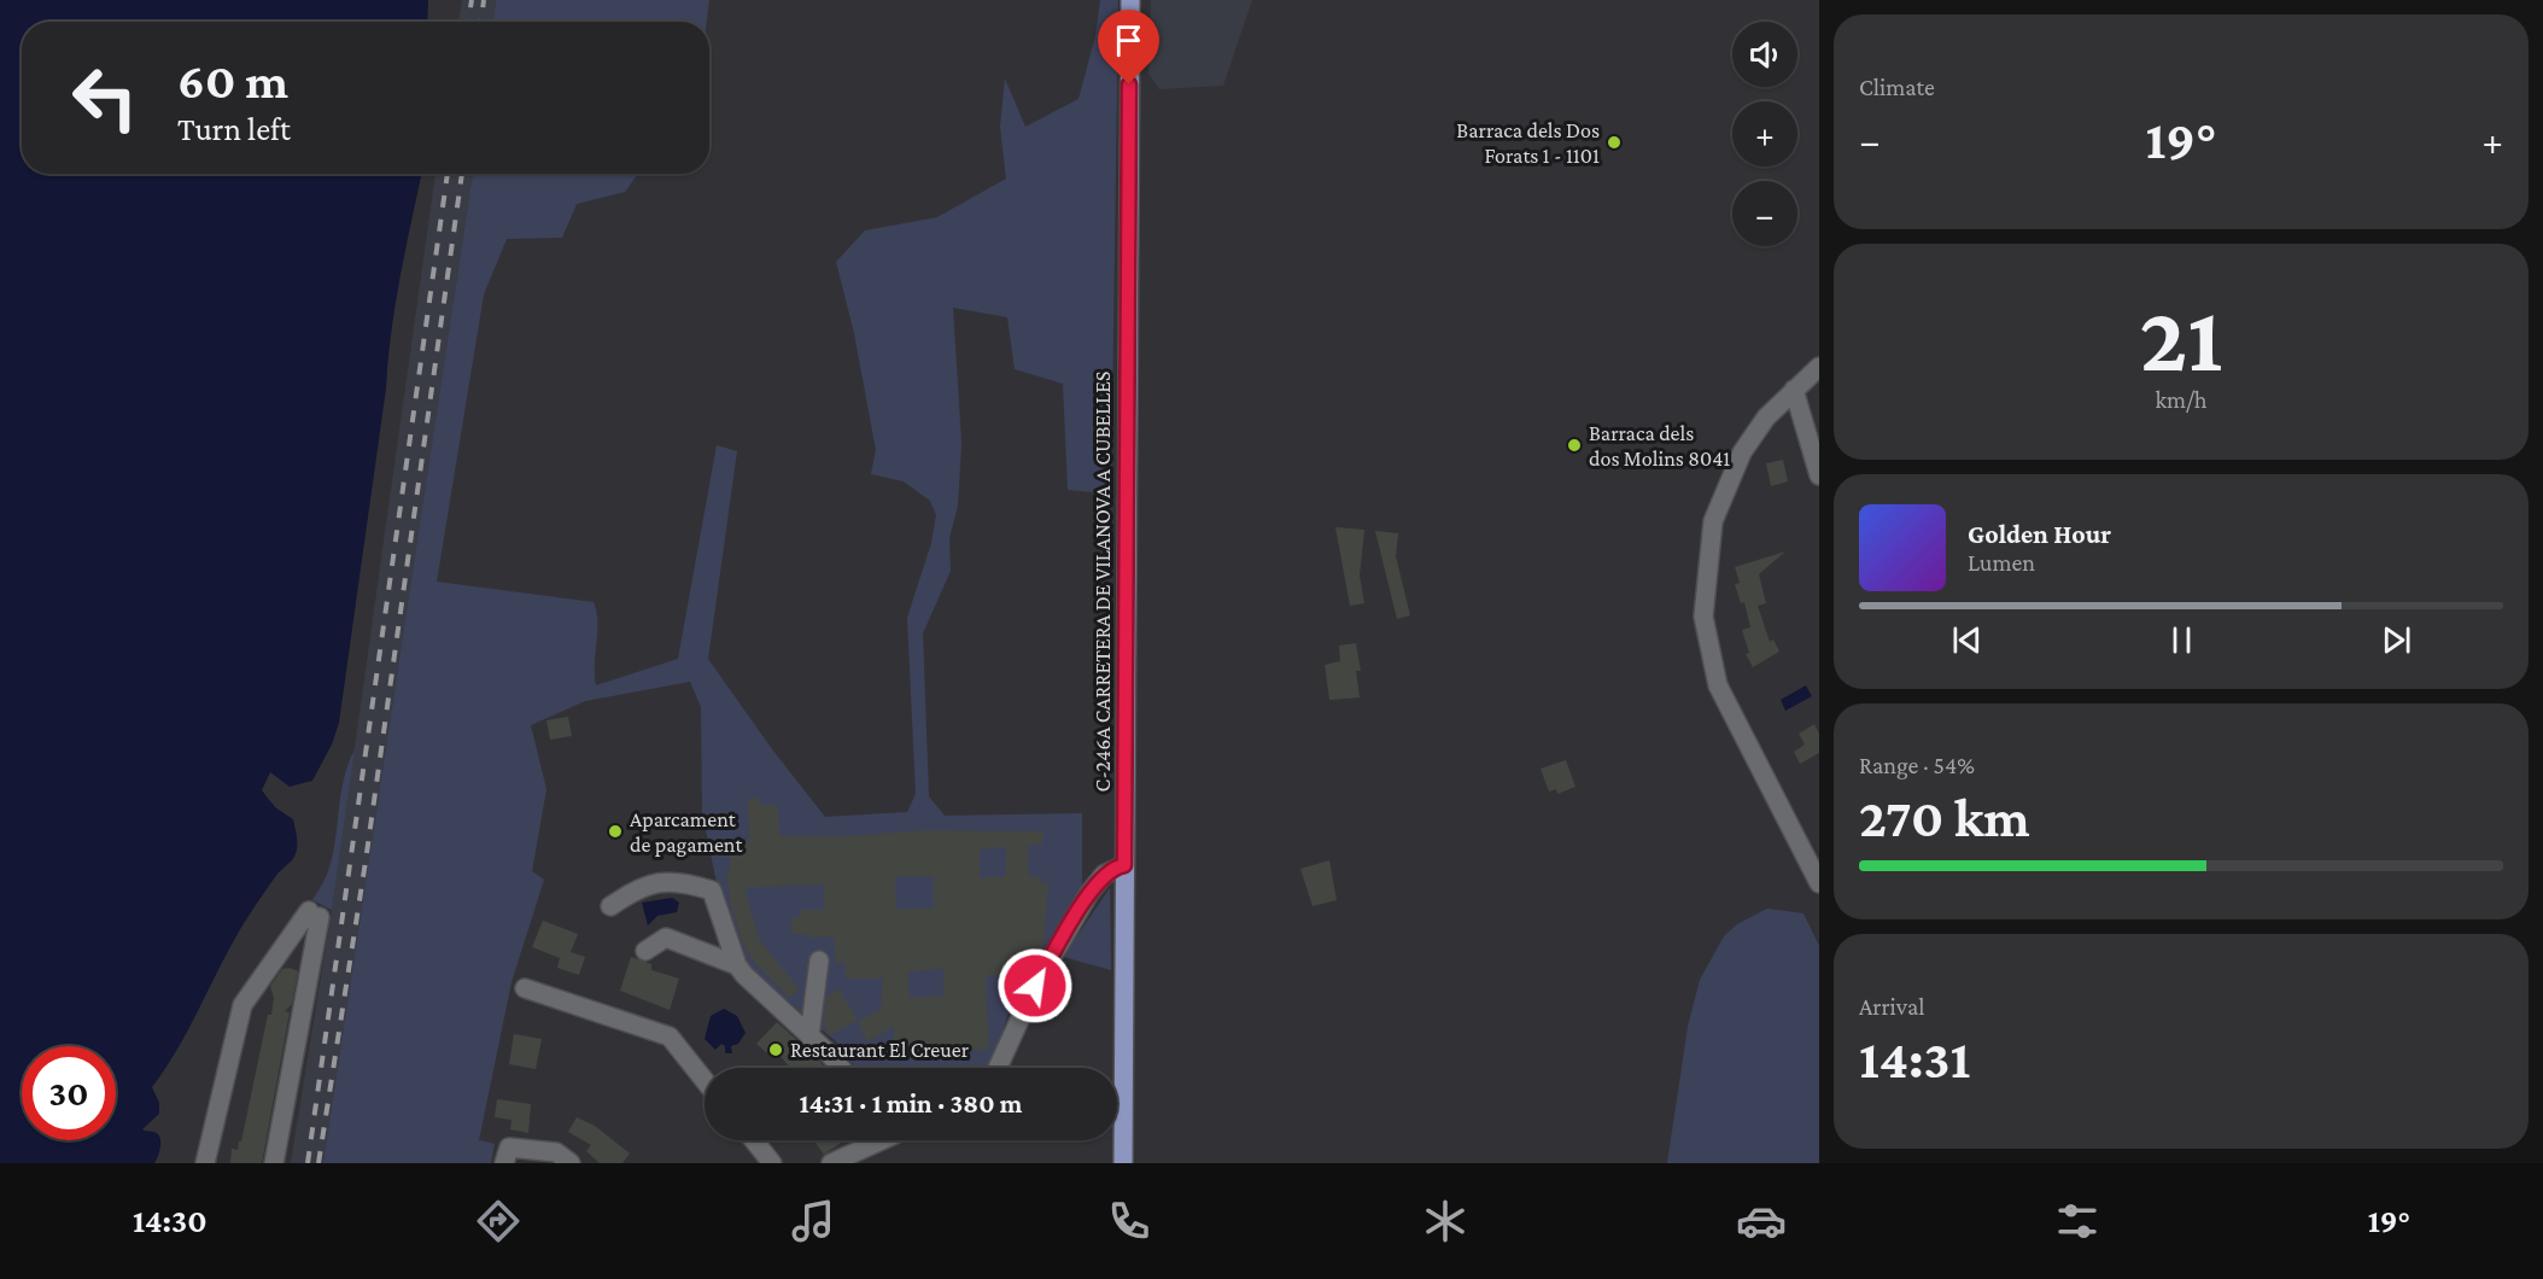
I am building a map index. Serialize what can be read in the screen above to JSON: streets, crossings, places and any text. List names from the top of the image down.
{
  "streets": {
    "main road": ["C-246A CARRETERA DE VILANOVA A CUBELLES"]
  },
  "places": [
    "Barraca dels Dos Forats 1 - 1101",
    "Barraca dels dos Molins 8041",
    "Aparcament de pagament",
    "Restaurant El Creuer"
  ],
  "page": {
    "tile": [
      "Climate",
      ["21", "km/h"],
      ["Range · 54%", "270 km"],
      ["Arrival", "14:31"]
    ],
    "map_buttons": ["+", "−"],
    "turn": ["60 m", "Turn left"],
    "heat": ["−", "19°", "+"],
    "song": ["Golden Hour", "Lumen"],
    "limit": "30",
    "trip": "14:31 · 1 min · 380 m",
    "tabs": ["14:30", "19°"]
  }
}
